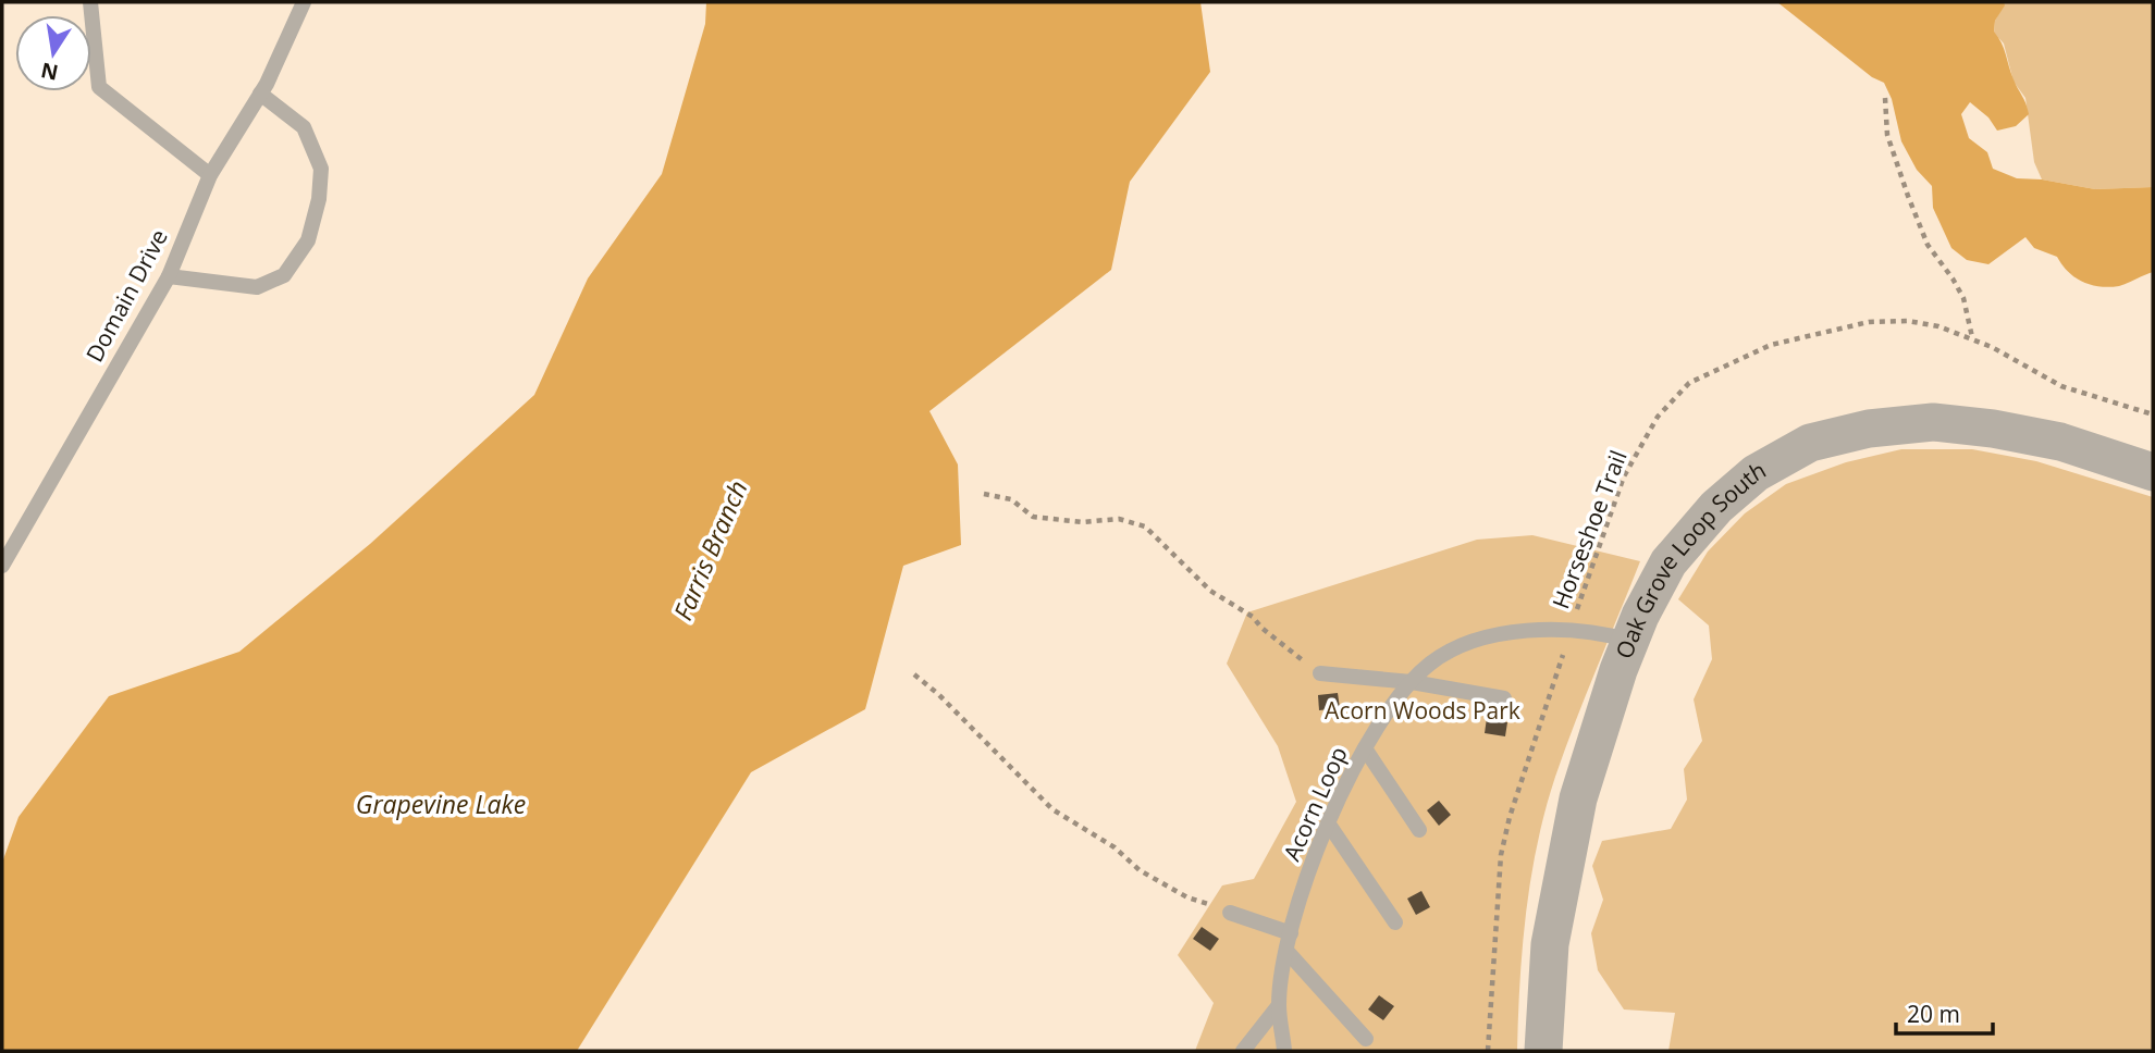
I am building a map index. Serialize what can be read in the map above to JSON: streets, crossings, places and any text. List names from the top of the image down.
{
  "streets": {
    "street": ["Oak Grove Loop South"],
    "lane": ["Domain Drive", "Acorn Loop"],
    "path": ["Horseshoe Trail"]
  },
  "crossings": [
    ["Horseshoe Trail", "Acorn Loop"],
    ["Oak Grove Loop South", "Acorn Loop"]
  ],
  "water": ["Farris Branch", "Grapevine Lake"],
  "parks": ["Acorn Woods Park"],
  "scale_bar": "20 m",
  "north": "bottom"
}
